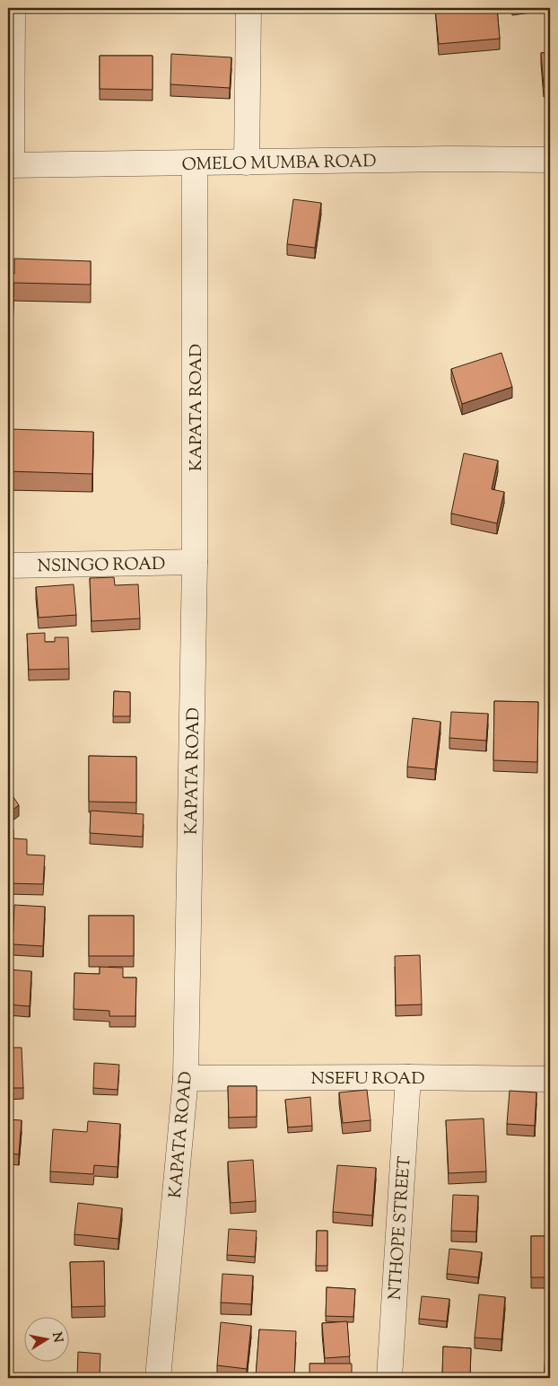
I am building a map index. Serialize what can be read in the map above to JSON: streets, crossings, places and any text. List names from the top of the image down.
{
  "streets": {
    "street": [
      "OMELO MUMBA ROAD",
      "KAPATA ROAD",
      "NSINGO ROAD",
      "NSEFU ROAD",
      "NTHOPE STREET"
    ]
  },
  "crossings": [
    ["OMELO MUMBA ROAD", "KAPATA ROAD"],
    ["KAPATA ROAD", "NSINGO ROAD"],
    ["KAPATA ROAD", "NSEFU ROAD"],
    ["NSEFU ROAD", "NTHOPE STREET"]
  ],
  "north": "right"
}
